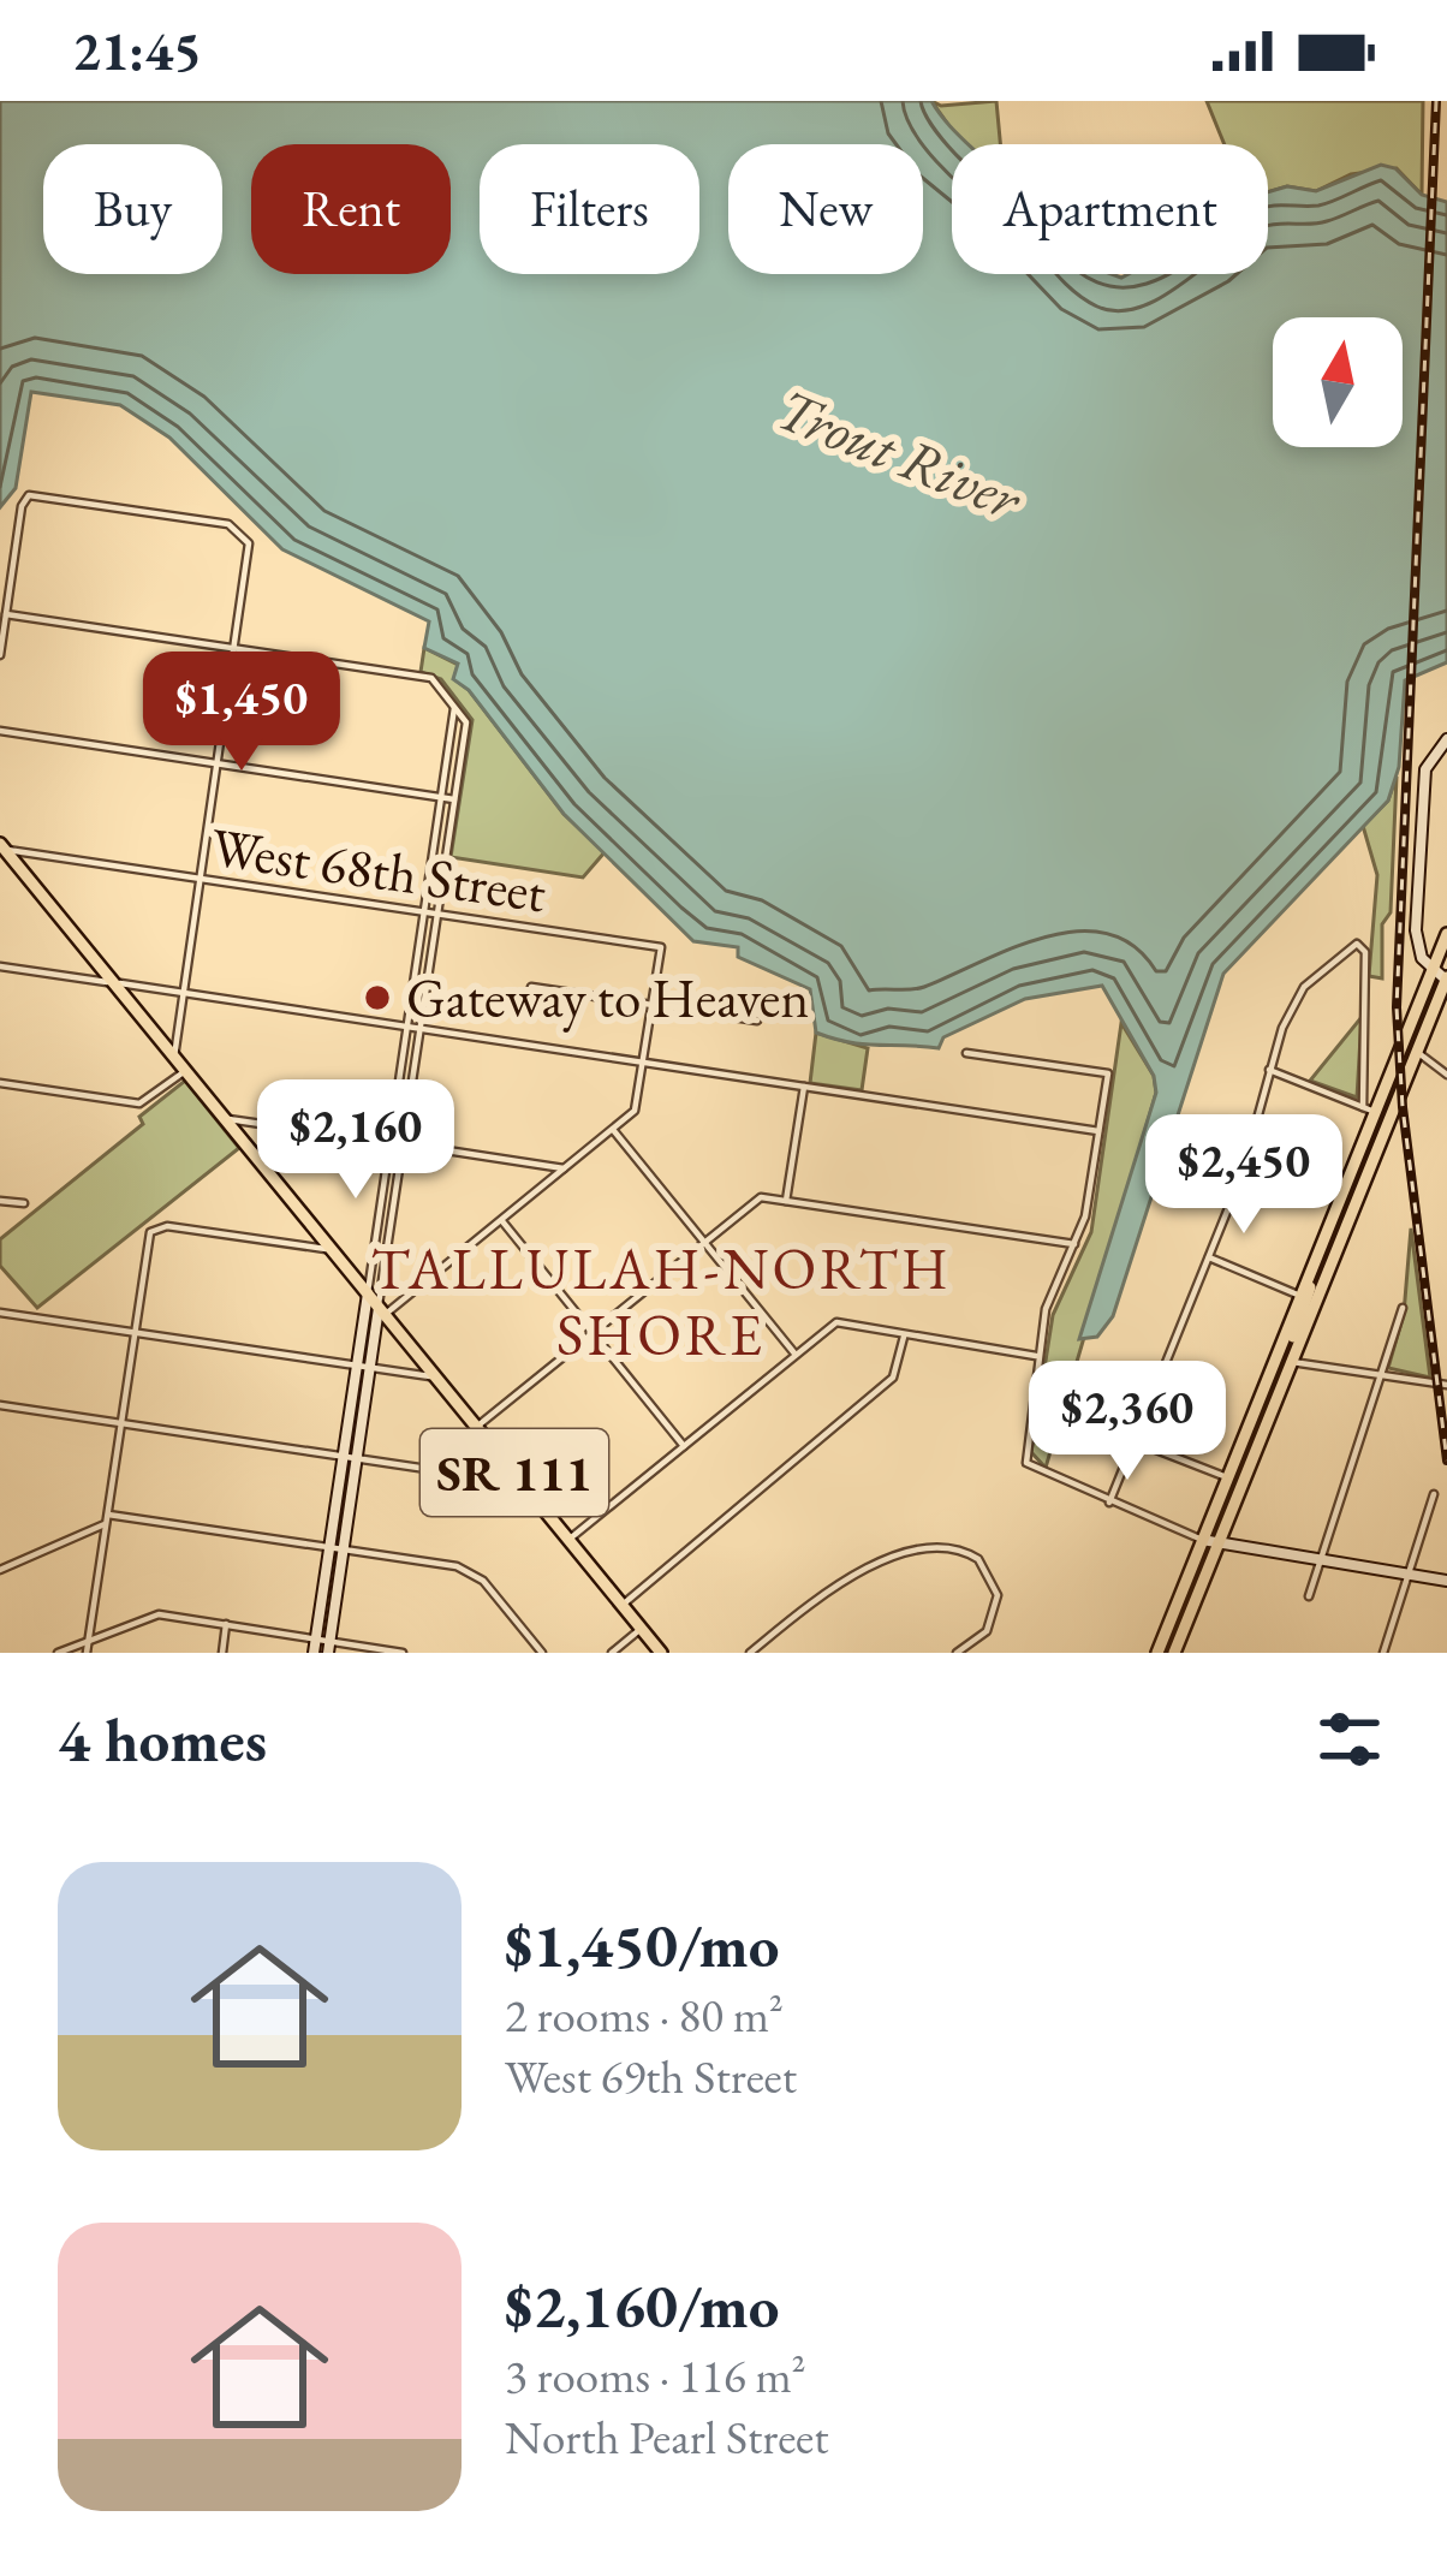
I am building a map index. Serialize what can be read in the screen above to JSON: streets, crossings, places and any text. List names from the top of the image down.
{
  "streets": {
    "main road": ["SR 111"],
    "street": ["West 68th Street"]
  },
  "crossings": [
    ["West 68th Street", "SR 111"]
  ],
  "districts": ["TALLULAH-NORTH SHORE"],
  "water": ["Trout River"],
  "places": ["Gateway to Heaven"],
  "north": "top",
  "page": {
    "status": "21:45",
    "chip": [
      "Buy",
      "Rent",
      "Filters",
      "New",
      "Apartment"
    ],
    "price": [
      "$1,450",
      "$2,160",
      "$2,450",
      "$2,360"
    ],
    "heading": "4 homes",
    "list": [
      {
        "name": "$1,450/mo",
        "note": "2 rooms · 80 m² · West 69th Street"
      },
      {
        "name": "$2,160/mo",
        "note": "3 rooms · 116 m² · North Pearl Street"
      }
    ]
  }
}
